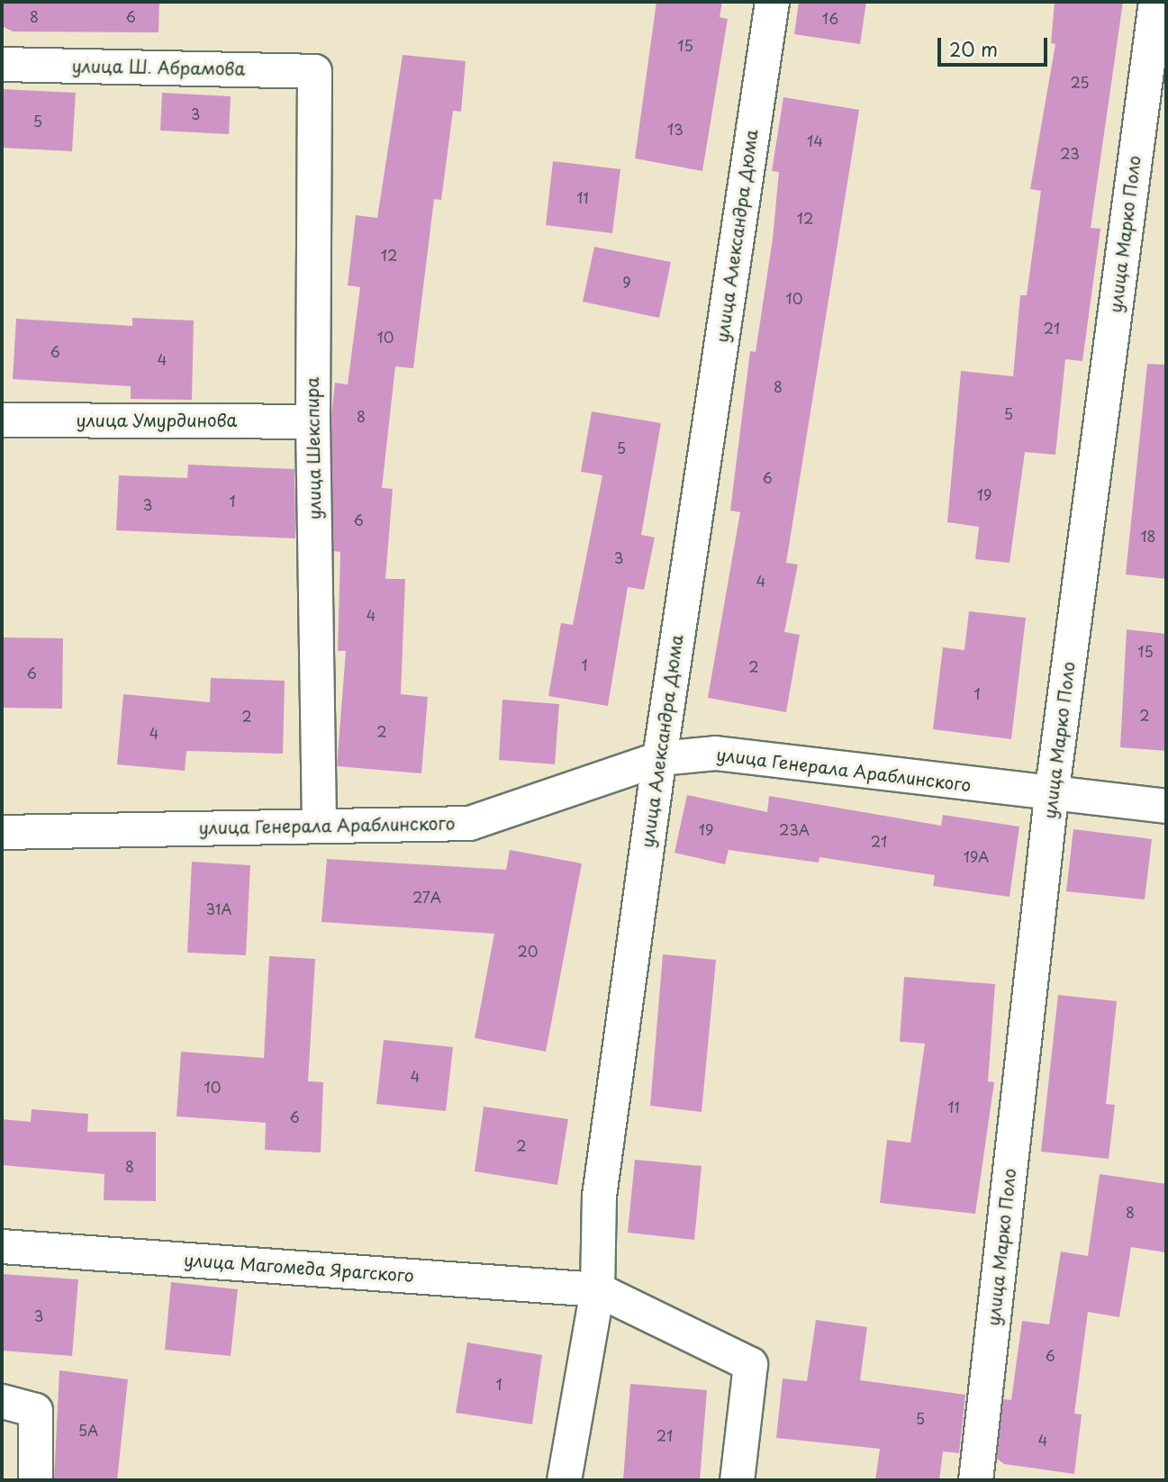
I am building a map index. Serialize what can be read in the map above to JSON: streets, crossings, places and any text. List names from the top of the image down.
{
  "streets": {
    "street": [
      "улица Ш. Абрамова",
      "улица Марко Поло",
      "улица Александра Дюма",
      "улица Умурдинова",
      "улица Шекспира",
      "улица Генерала Араблинского",
      "улица Магомеда Ярагского"
    ]
  },
  "crossings": [
    ["улица Ш. Абрамова", "улица Шекспира"],
    ["улица Марко Поло", "улица Генерала Араблинского"],
    ["улица Александра Дюма", "улица Генерала Араблинского"],
    ["улица Александра Дюма", "улица Магомеда Ярагского"],
    ["улица Умурдинова", "улица Шекспира"],
    ["улица Шекспира", "улица Генерала Араблинского"]
  ],
  "house_numbers": [
    "8",
    "6",
    "16",
    "15",
    "25",
    "3",
    "5",
    "13",
    "14",
    "23",
    "11",
    "12",
    "12",
    "9",
    "10",
    "21",
    "10",
    "6",
    "4",
    "8",
    "5",
    "8",
    "5",
    "6",
    "19",
    "1",
    "3",
    "6",
    "18",
    "3",
    "4",
    "4",
    "15",
    "1",
    "2",
    "6",
    "1",
    "2",
    "2",
    "2",
    "4",
    "19",
    "23А",
    "21",
    "19А",
    "27А",
    "31А",
    "20",
    "4",
    "10",
    "11",
    "6",
    "2",
    "8",
    "8",
    "3",
    "6",
    "1",
    "5",
    "5А",
    "21",
    "4"
  ],
  "scale_bar": "20 m"
}
